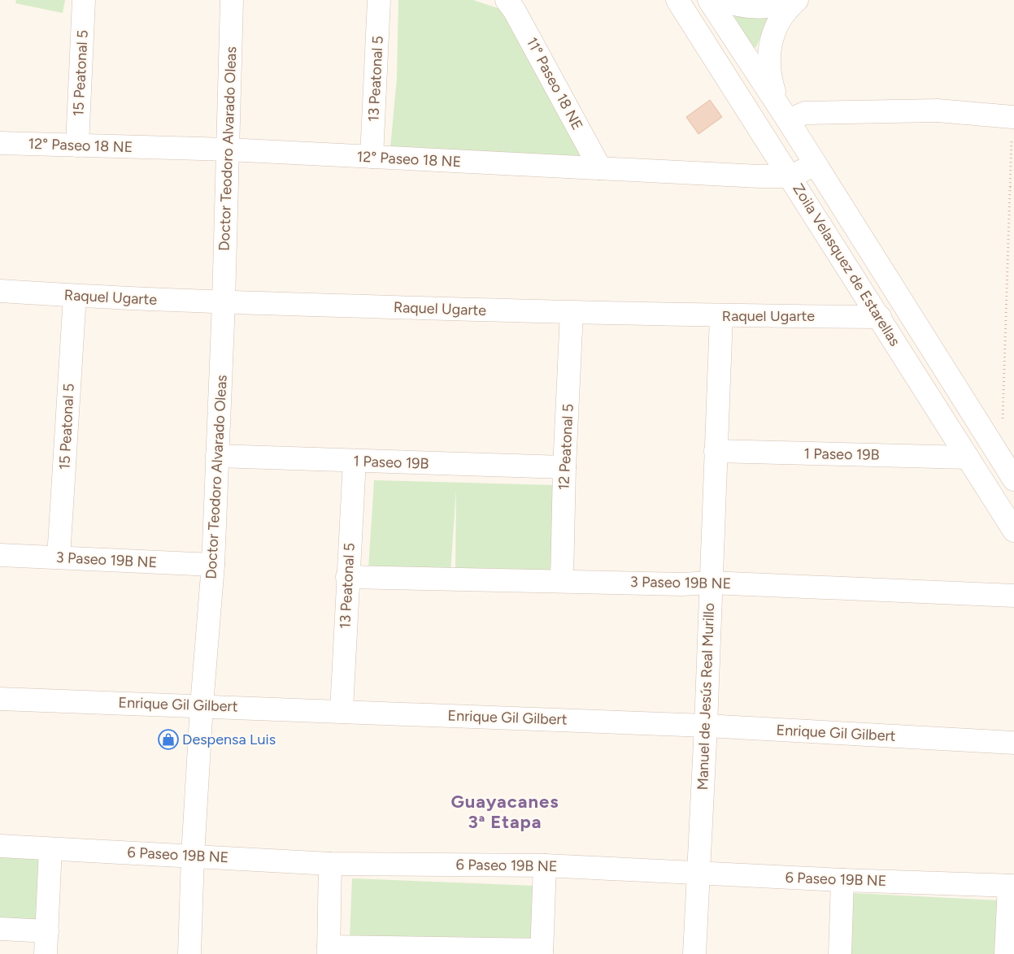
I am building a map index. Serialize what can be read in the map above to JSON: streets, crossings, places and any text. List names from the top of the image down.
{
  "streets": {
    "street": [
      "15 Peatonal 5",
      "13 Peatonal 5",
      "11° Paseo 18 NE",
      "12° Paseo 18 NE",
      "Doctor Teodoro Alvarado Oleas",
      "Zoila Velasquez de Estarellas",
      "Raquel Ugarte",
      "12 Peatonal 5",
      "1 Paseo 19B",
      "3 Paseo 19B NE",
      "Manuel de Jesús Real Murillo",
      "Enrique Gil Gilbert",
      "6 Paseo 19B NE"
    ]
  },
  "crossings": [
    ["15 Peatonal 5", "12° Paseo 18 NE"],
    ["15 Peatonal 5", "Raquel Ugarte"],
    ["15 Peatonal 5", "3 Paseo 19B NE"],
    ["13 Peatonal 5", "12° Paseo 18 NE"],
    ["13 Peatonal 5", "1 Paseo 19B"],
    ["13 Peatonal 5", "3 Paseo 19B NE"],
    ["13 Peatonal 5", "Enrique Gil Gilbert"],
    ["11° Paseo 18 NE", "12° Paseo 18 NE"],
    ["12° Paseo 18 NE", "Doctor Teodoro Alvarado Oleas"],
    ["12° Paseo 18 NE", "Zoila Velasquez de Estarellas"],
    ["Doctor Teodoro Alvarado Oleas", "Raquel Ugarte"],
    ["Doctor Teodoro Alvarado Oleas", "1 Paseo 19B"],
    ["Doctor Teodoro Alvarado Oleas", "3 Paseo 19B NE"],
    ["Doctor Teodoro Alvarado Oleas", "Enrique Gil Gilbert"],
    ["Doctor Teodoro Alvarado Oleas", "6 Paseo 19B NE"],
    ["Zoila Velasquez de Estarellas", "Raquel Ugarte"],
    ["Zoila Velasquez de Estarellas", "1 Paseo 19B"],
    ["Raquel Ugarte", "12 Peatonal 5"],
    ["Raquel Ugarte", "Manuel de Jesús Real Murillo"],
    ["12 Peatonal 5", "1 Paseo 19B"],
    ["12 Peatonal 5", "3 Paseo 19B NE"],
    ["1 Paseo 19B", "Manuel de Jesús Real Murillo"],
    ["3 Paseo 19B NE", "Manuel de Jesús Real Murillo"],
    ["Manuel de Jesús Real Murillo", "Enrique Gil Gilbert"],
    ["Manuel de Jesús Real Murillo", "6 Paseo 19B NE"]
  ],
  "districts": ["Guayacanes 3ª Etapa"],
  "places": {
    "shop": ["Despensa Luis"]
  }
}
